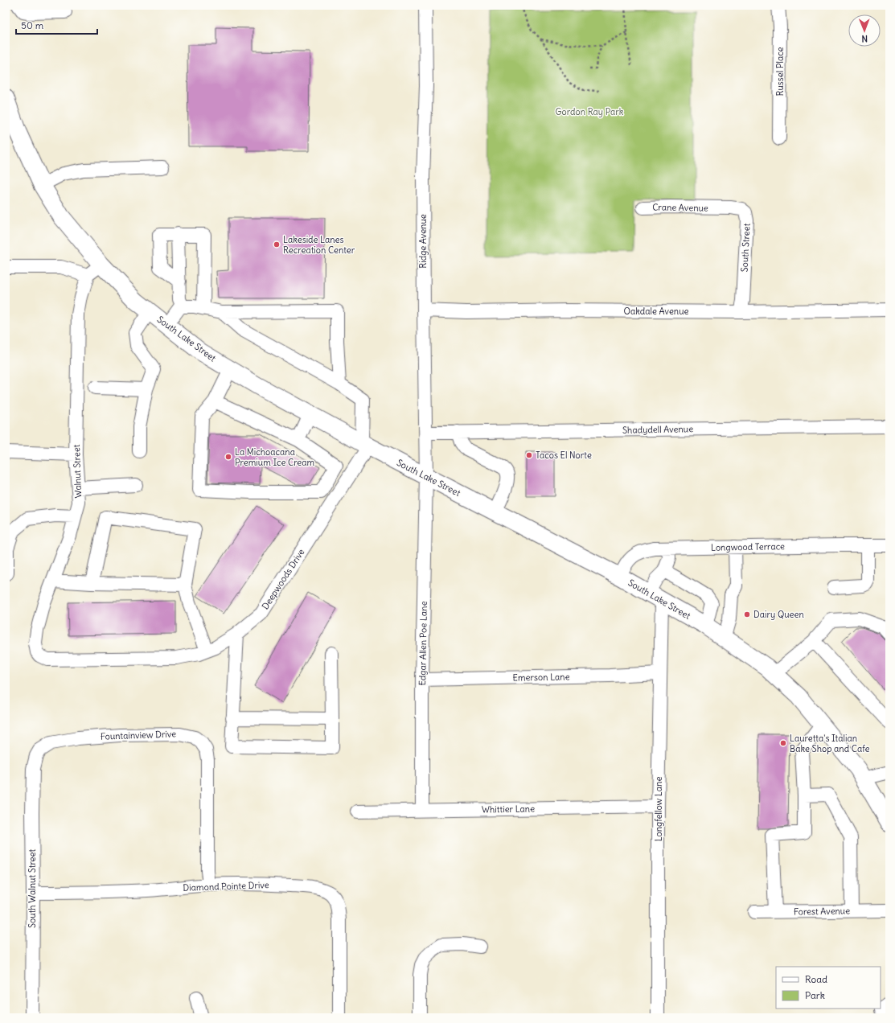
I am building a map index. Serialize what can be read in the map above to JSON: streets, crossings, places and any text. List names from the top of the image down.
{
  "streets": {
    "main road": ["South Lake Street"],
    "street": [
      "Russel Place",
      "Crane Avenue",
      "Ridge Avenue",
      "South Street",
      "Oakdale Avenue",
      "Shadydell Avenue",
      "Walnut Street",
      "Longwood Terrace",
      "Deepwoods Drive",
      "Edgar Allen Poe Lane",
      "Emerson Lane",
      "Fountainview Drive",
      "Whittier Lane",
      "Longfellow Lane",
      "Diamond Pointe Drive",
      "South Walnut Street",
      "Forest Avenue"
    ]
  },
  "crossings": [
    ["Crane Avenue", "South Street"],
    ["Ridge Avenue", "Oakdale Avenue"],
    ["Ridge Avenue", "South Lake Street"],
    ["Ridge Avenue", "Shadydell Avenue"],
    ["Ridge Avenue", "Edgar Allen Poe Lane"],
    ["South Street", "Oakdale Avenue"],
    ["South Lake Street", "Longwood Terrace"],
    ["South Lake Street", "Deepwoods Drive"],
    ["South Lake Street", "Edgar Allen Poe Lane"],
    ["South Lake Street", "Longfellow Lane"],
    ["Walnut Street", "Deepwoods Drive"],
    ["Edgar Allen Poe Lane", "Emerson Lane"],
    ["Edgar Allen Poe Lane", "Whittier Lane"],
    ["Emerson Lane", "Longfellow Lane"],
    ["Fountainview Drive", "Diamond Pointe Drive"],
    ["Fountainview Drive", "South Walnut Street"],
    ["Whittier Lane", "Longfellow Lane"],
    ["Diamond Pointe Drive", "South Walnut Street"]
  ],
  "parks": ["Gordon Ray Park"],
  "places": [
    "Lakeside Lanes Recreation Center",
    "Tacos El Norte",
    "La Michoacana Premium Ice Cream",
    "Dairy Queen",
    "Lauretta's Italian Bake Shop and Cafe"
  ],
  "legend": ["Road", "Park"],
  "scale_bar": "50 m",
  "north": "bottom"
}
